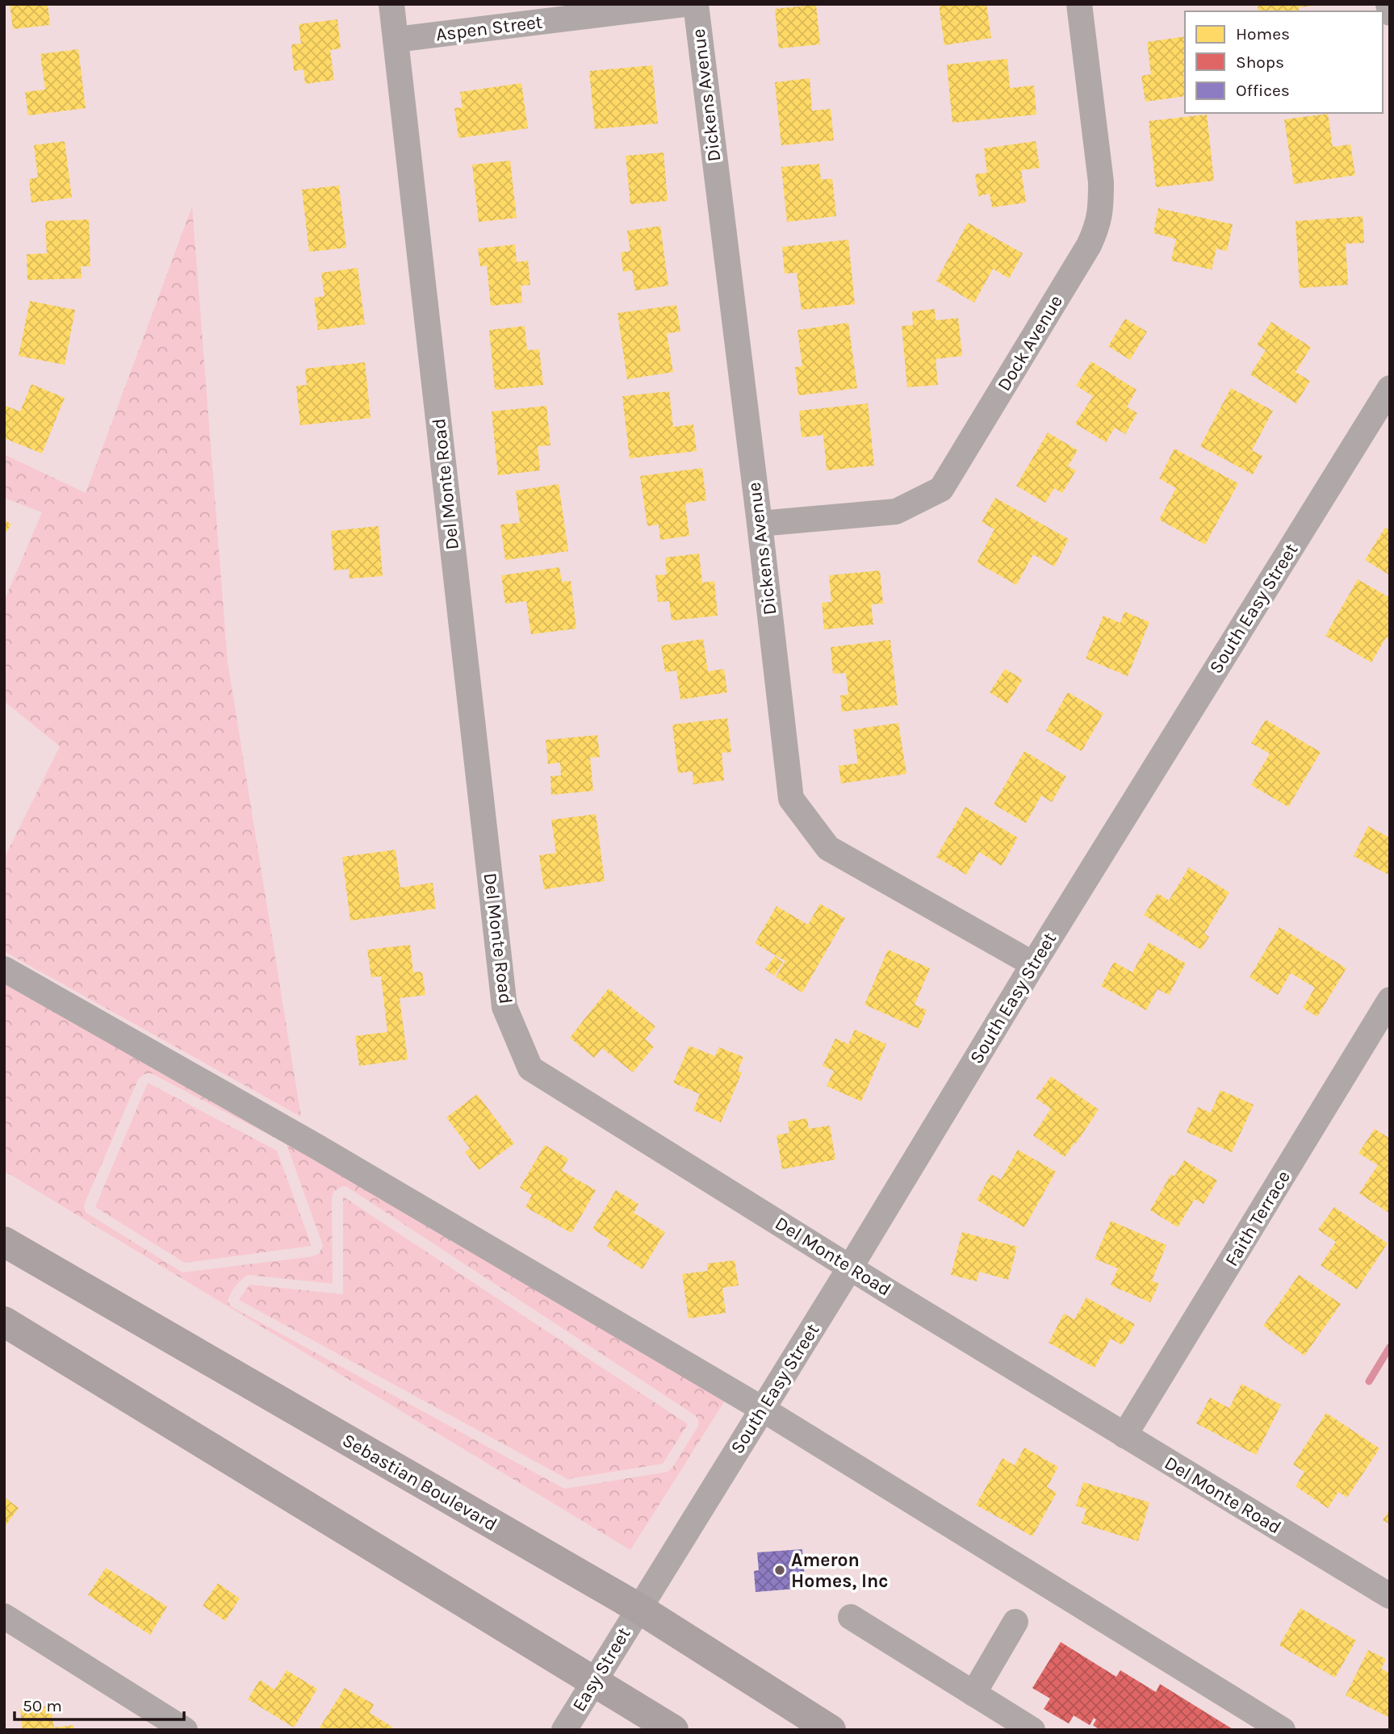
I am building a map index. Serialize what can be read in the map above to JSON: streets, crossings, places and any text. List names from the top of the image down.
{
  "streets": {
    "main road": ["Sebastian Boulevard"],
    "street": [
      "Aspen Street",
      "Dickens Avenue",
      "Dock Avenue",
      "Del Monte Road",
      "South Easy Street",
      "Faith Terrace",
      "Easy Street"
    ]
  },
  "crossings": [
    ["Aspen Street", "Del Monte Road"],
    ["Dickens Avenue", "Dock Avenue"],
    ["Dickens Avenue", "South Easy Street"],
    ["Del Monte Road", "South Easy Street"],
    ["Del Monte Road", "Faith Terrace"],
    ["South Easy Street", "Sebastian Boulevard"],
    ["South Easy Street", "Easy Street"],
    ["Sebastian Boulevard", "Easy Street"]
  ],
  "places": ["Ameron Homes, Inc"],
  "legend": ["Homes", "Shops", "Offices"],
  "scale_bar": "50 m"
}
